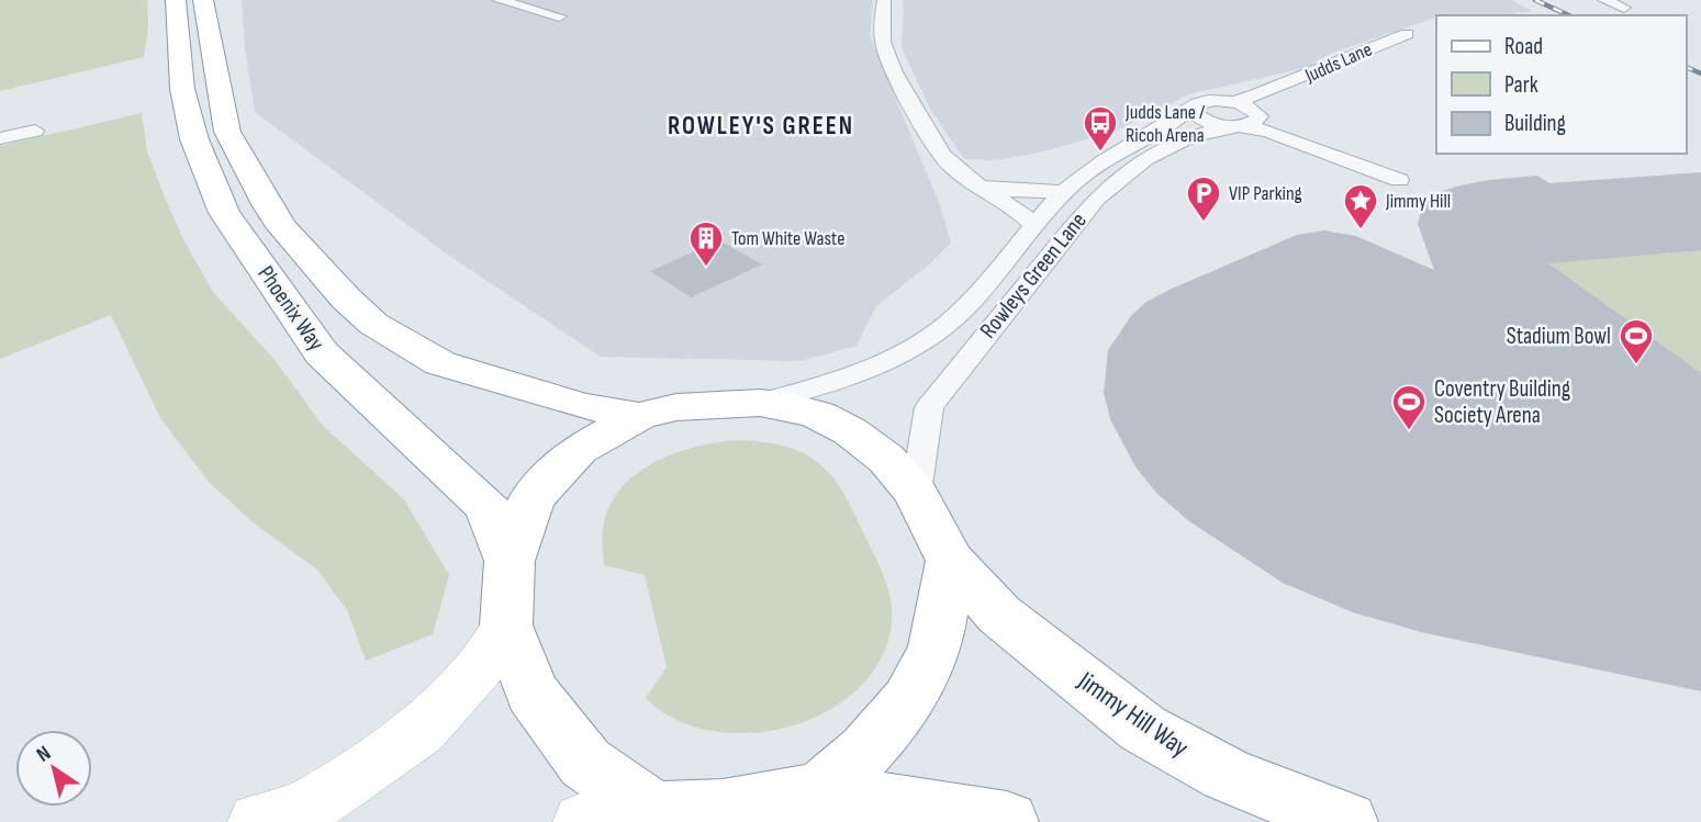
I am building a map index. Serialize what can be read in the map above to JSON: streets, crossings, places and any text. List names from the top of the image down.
{
  "streets": {
    "highway": ["Phoenix Way", "Jimmy Hill Way"],
    "street": ["Judds Lane", "Rowleys Green Lane"]
  },
  "crossings": [
    ["Judds Lane", "Rowleys Green Lane"],
    ["Rowleys Green Lane", "Jimmy Hill Way"],
    ["Phoenix Way", "Jimmy Hill Way"]
  ],
  "districts": ["ROWLEY'S GREEN"],
  "places": {
    "bus stop": ["Judds Lane / Ricoh Arena"],
    "parking": ["VIP Parking"],
    "place": ["Jimmy Hill"],
    "building": ["Tom White Waste"],
    "sports": ["Stadium Bowl", "Coventry Building Society Arena"]
  },
  "legend": ["Road", "Park", "Building"],
  "north": "top left"
}
